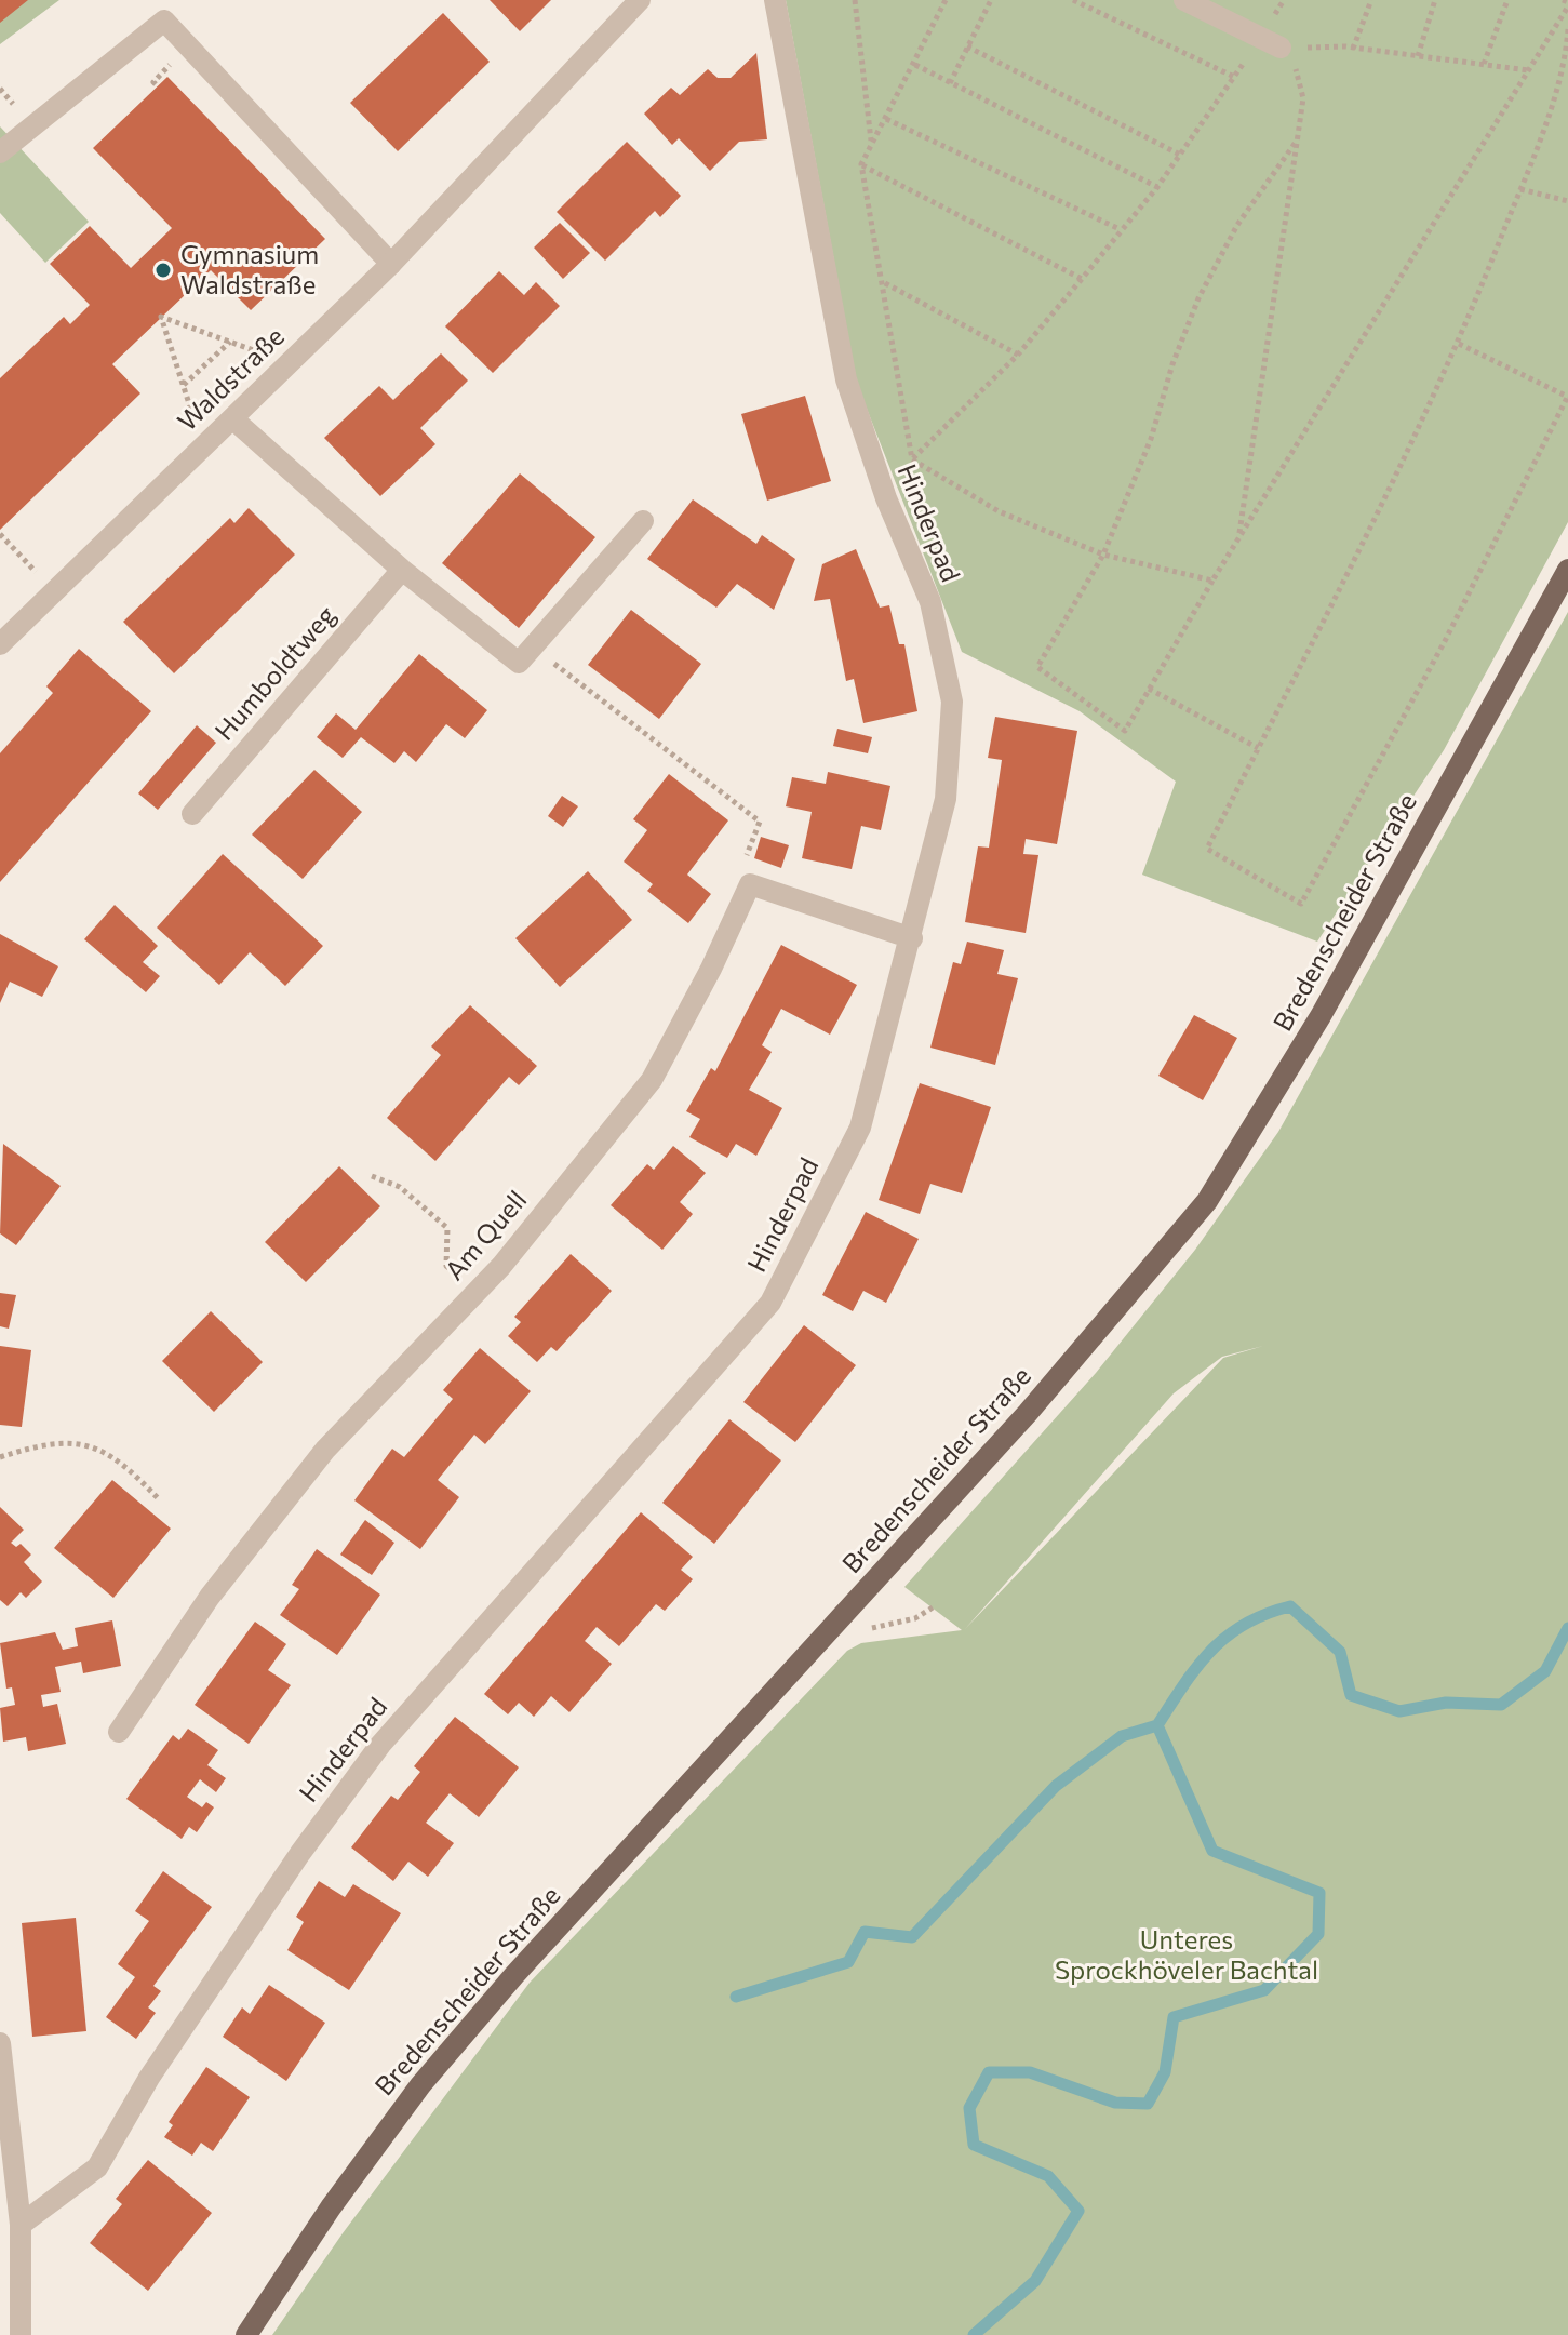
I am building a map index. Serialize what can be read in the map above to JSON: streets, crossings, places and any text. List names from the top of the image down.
{
  "streets": {
    "main road": ["Bredenscheider Straße"],
    "street": [
      "Waldstraße",
      "Hinderpad",
      "Humboldtweg",
      "Am Quell"
    ]
  },
  "crossings": [
    ["Hinderpad", "Am Quell"]
  ],
  "parks": ["Unteres Sprockhöveler Bachtal"],
  "places": ["Gymnasium Waldstraße"]
}
